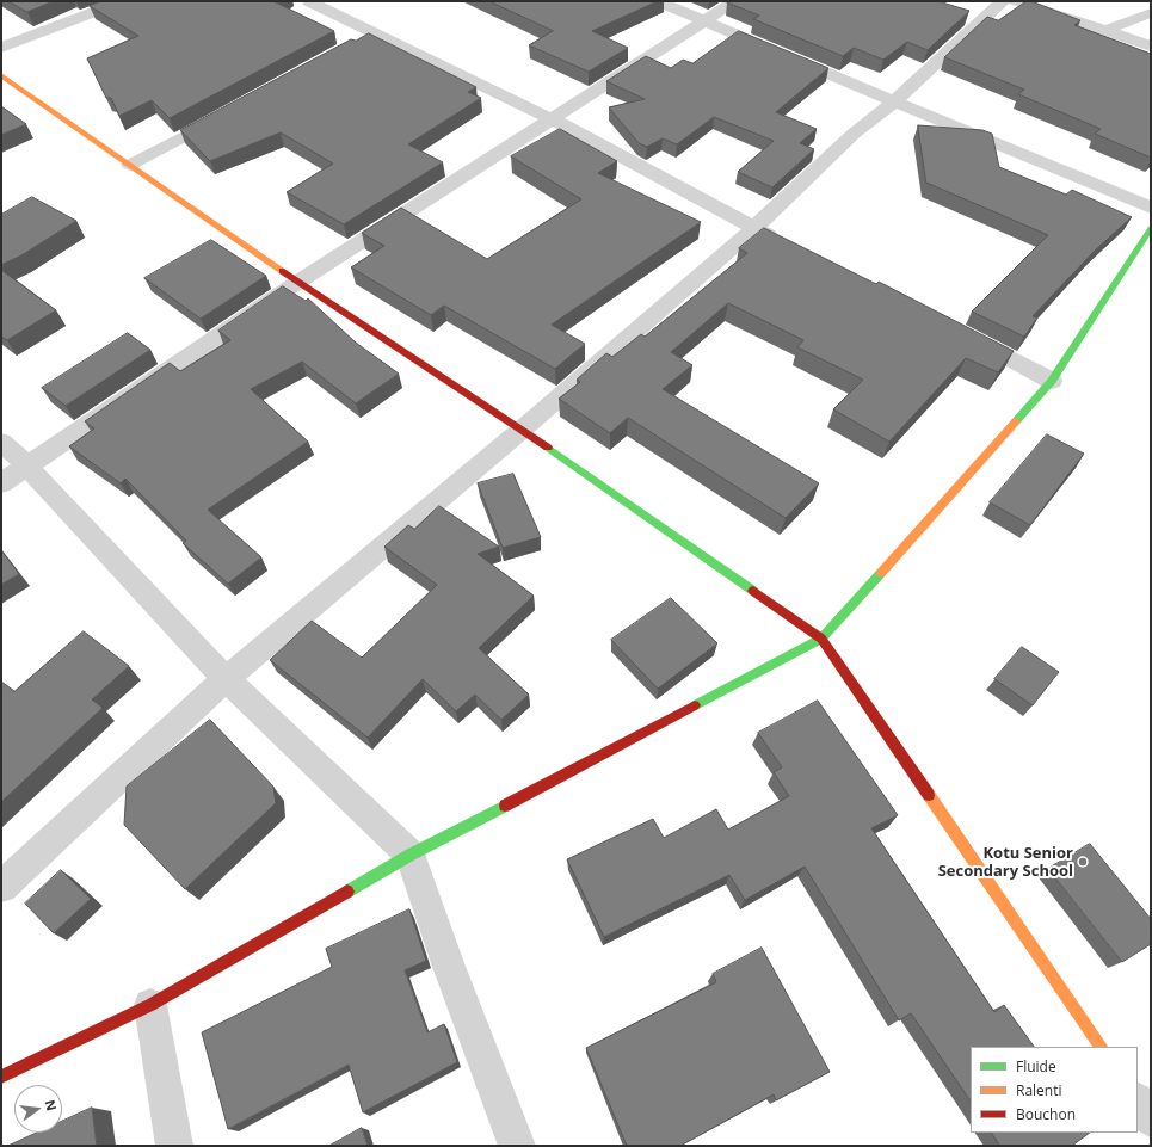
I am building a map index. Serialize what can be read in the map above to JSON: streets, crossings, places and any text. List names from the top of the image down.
{
  "places": ["Kotu Senior Secondary School"],
  "legend": ["Fluide", "Ralenti", "Bouchon"],
  "north": "right"
}
